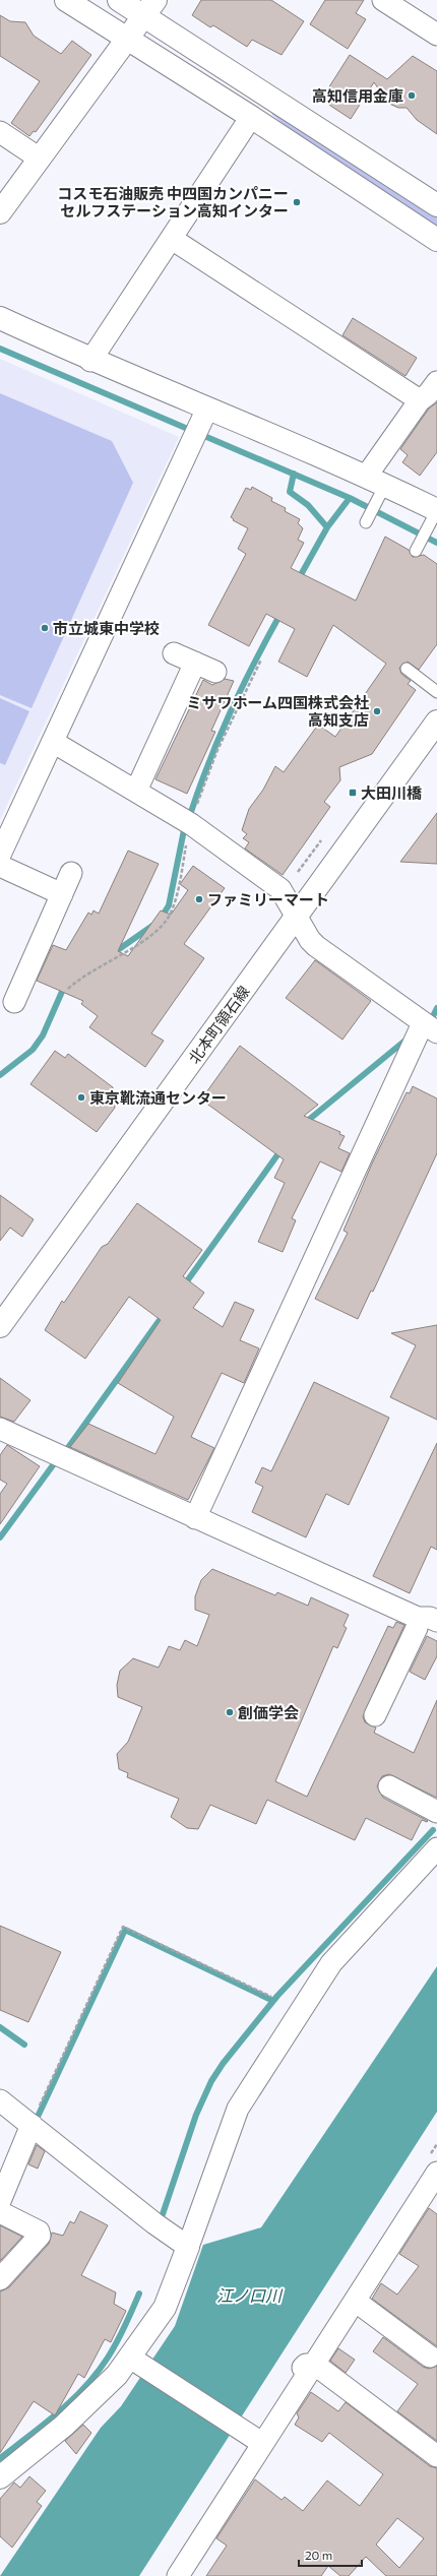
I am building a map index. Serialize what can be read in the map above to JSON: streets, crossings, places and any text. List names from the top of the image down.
{
  "streets": {
    "street": ["北本町領石線"]
  },
  "water": ["江ノ口川"],
  "places": {
    "other": [
      "高知信用金庫",
      "コスモ石油販売 中四国カンパニー セルフステーション高知インター",
      "市立城東中学校",
      "ミサワホーム四国株式会社 高知支店",
      "ファミリーマート",
      "東京靴流通センター",
      "創価学会"
    ],
    "transit": ["大田川橋"]
  },
  "scale_bar": "20 m"
}
